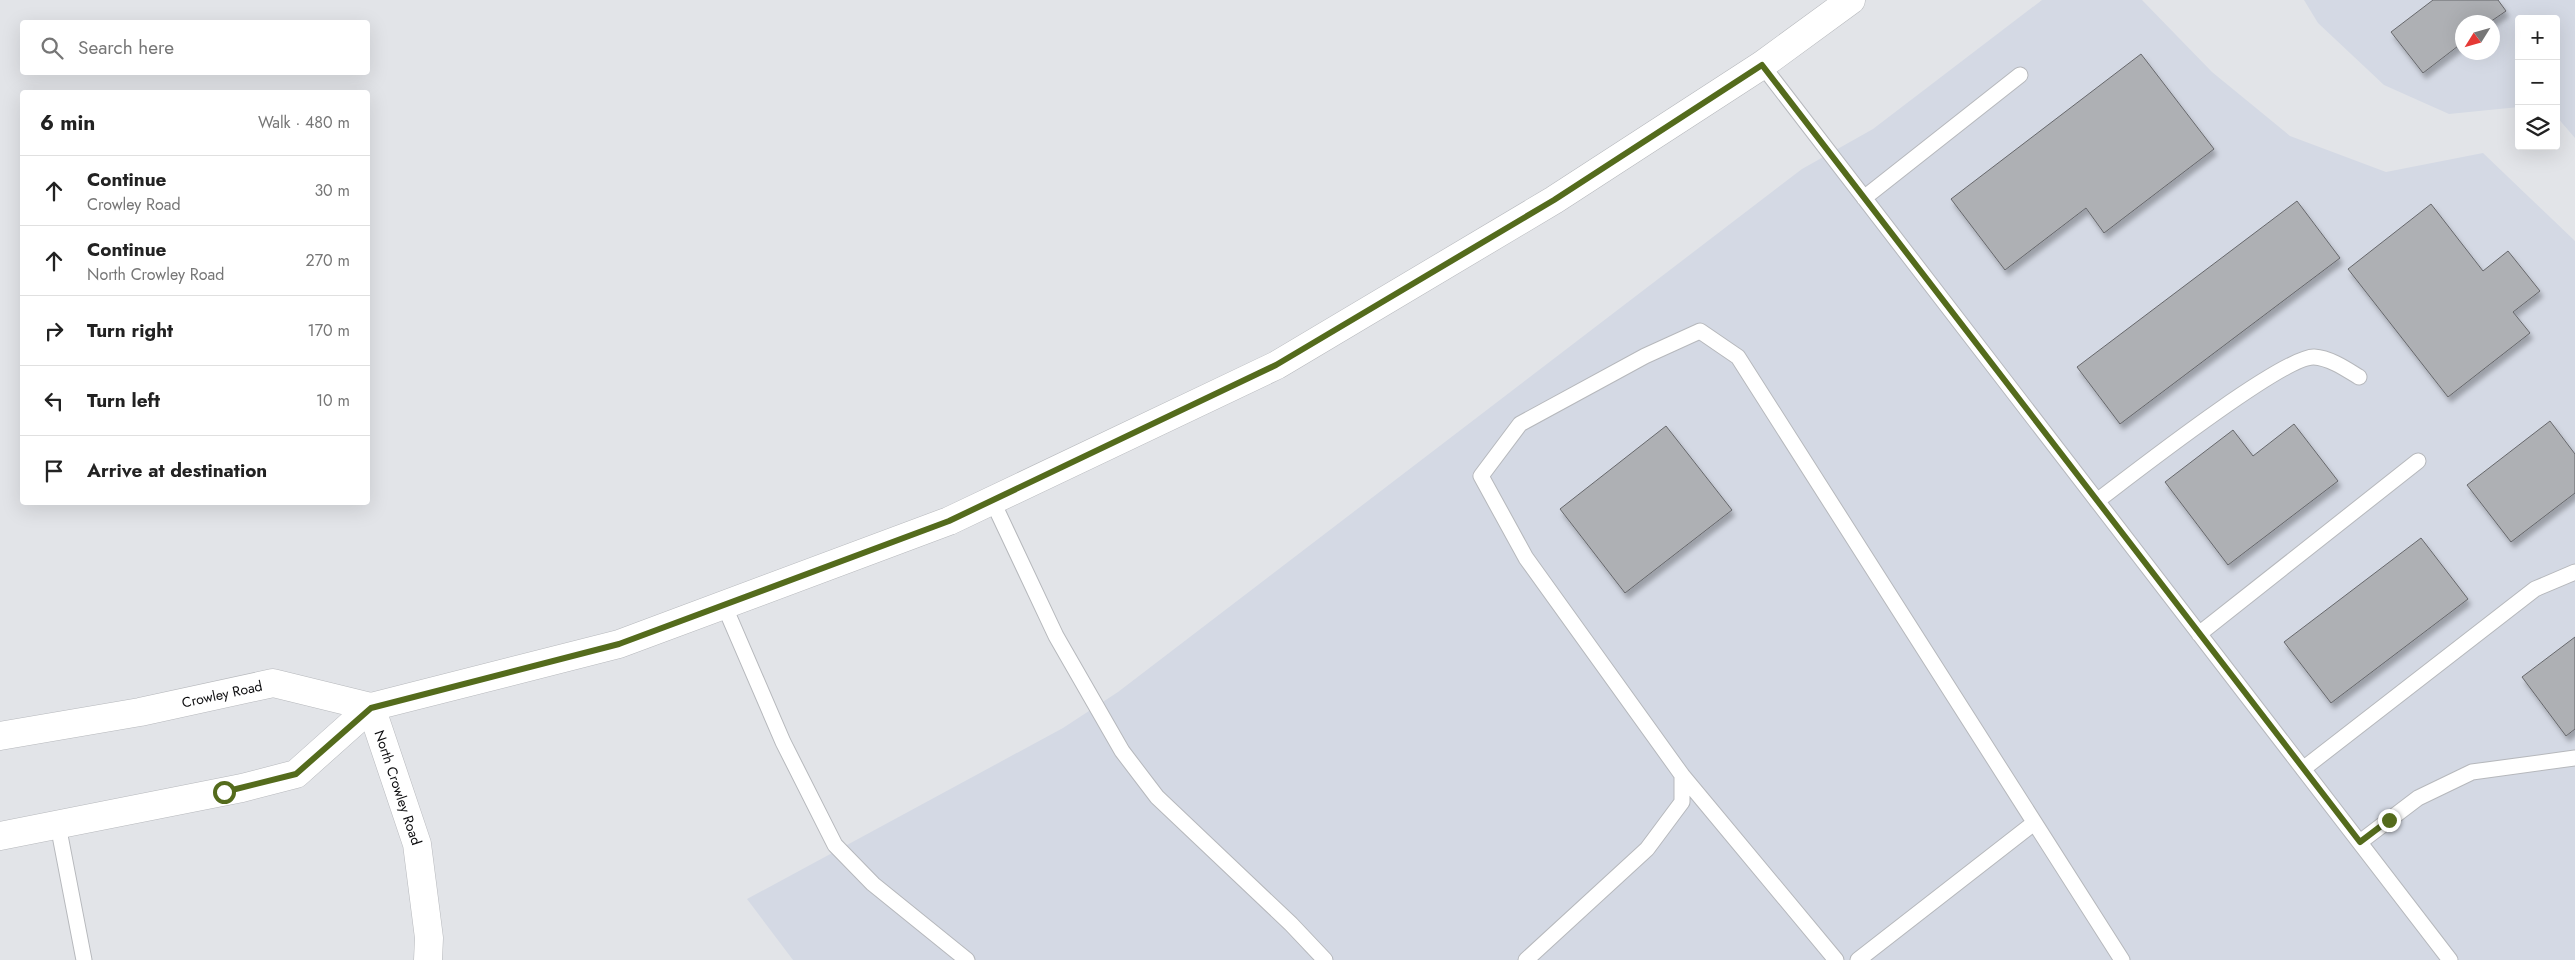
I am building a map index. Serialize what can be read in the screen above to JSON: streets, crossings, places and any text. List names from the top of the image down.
{
  "streets": {
    "main road": ["Crowley Road", "North Crowley Road"]
  },
  "crossings": [
    ["Crowley Road", "North Crowley Road"]
  ],
  "north": "bottom left",
  "page": {
    "map_buttons": ["+", "−"],
    "search": "Search here",
    "heading": ["6 min", "Walk · 480 m"],
    "list": [
      ["Continue", "Crowley Road", "30 m"],
      ["Continue", "North Crowley Road", "270 m"],
      ["Turn right", "170 m"],
      ["Turn left", "10 m"],
      "Arrive at destination"
    ]
  }
}
